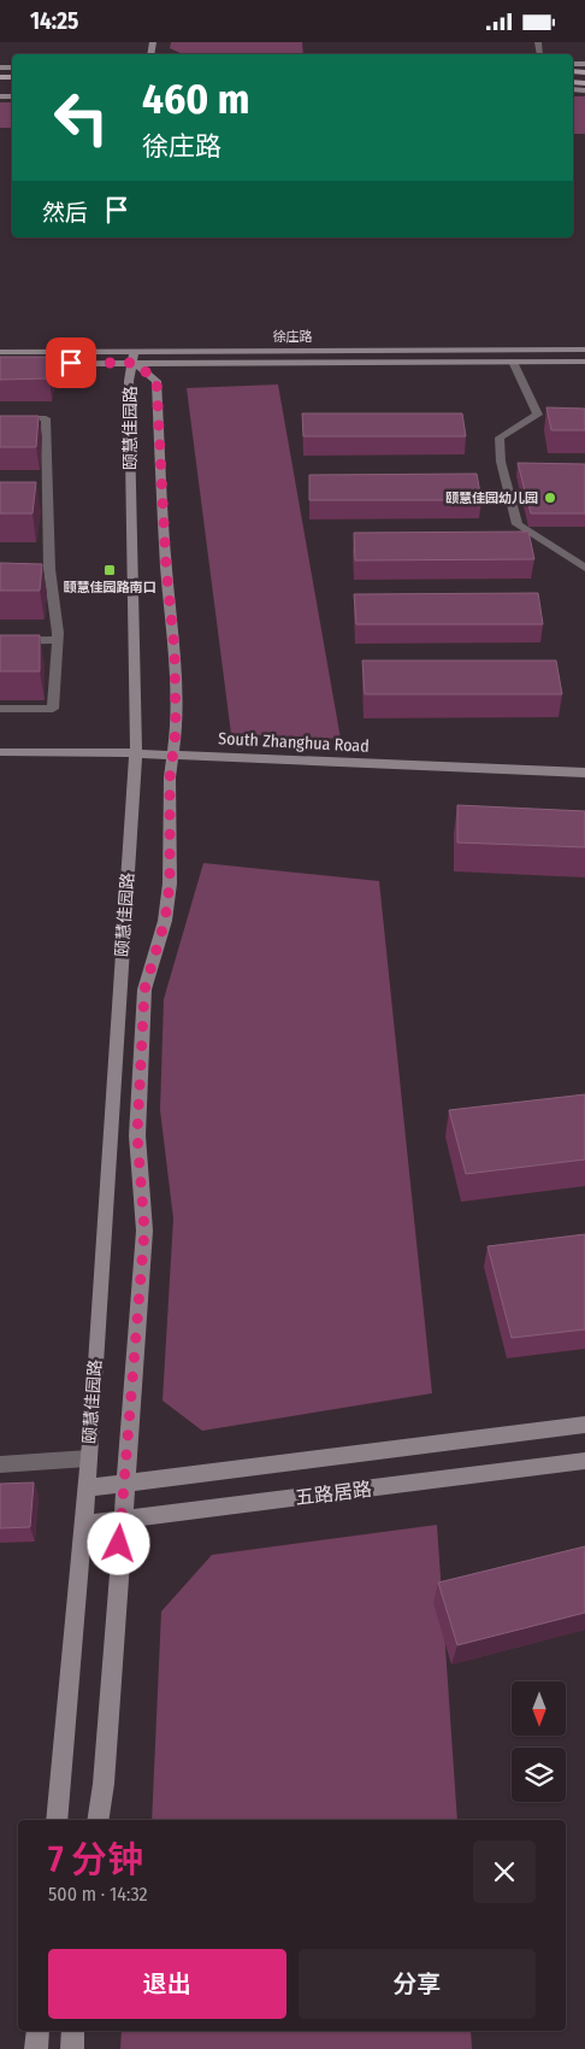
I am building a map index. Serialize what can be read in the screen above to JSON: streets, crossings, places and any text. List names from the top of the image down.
{
  "streets": {
    "street": [
      "徐庄路",
      "颐慧佳园路",
      "South Zhanghua Road",
      "五路居路"
    ]
  },
  "crossings": [
    ["徐庄路", "颐慧佳园路"],
    ["颐慧佳园路", "South Zhanghua Road"],
    ["颐慧佳园路", "五路居路"]
  ],
  "places": {
    "other": ["颐慧佳园幼儿园"],
    "transit": ["颐慧佳园路南口"]
  },
  "north": "bottom",
  "page": {
    "status": "14:25",
    "turn": ["460 m", "徐庄路"],
    "then": "然后",
    "heading": ["7 分钟", "500 m · 14:32"],
    "buttons": ["退出", "分享"]
  }
}
